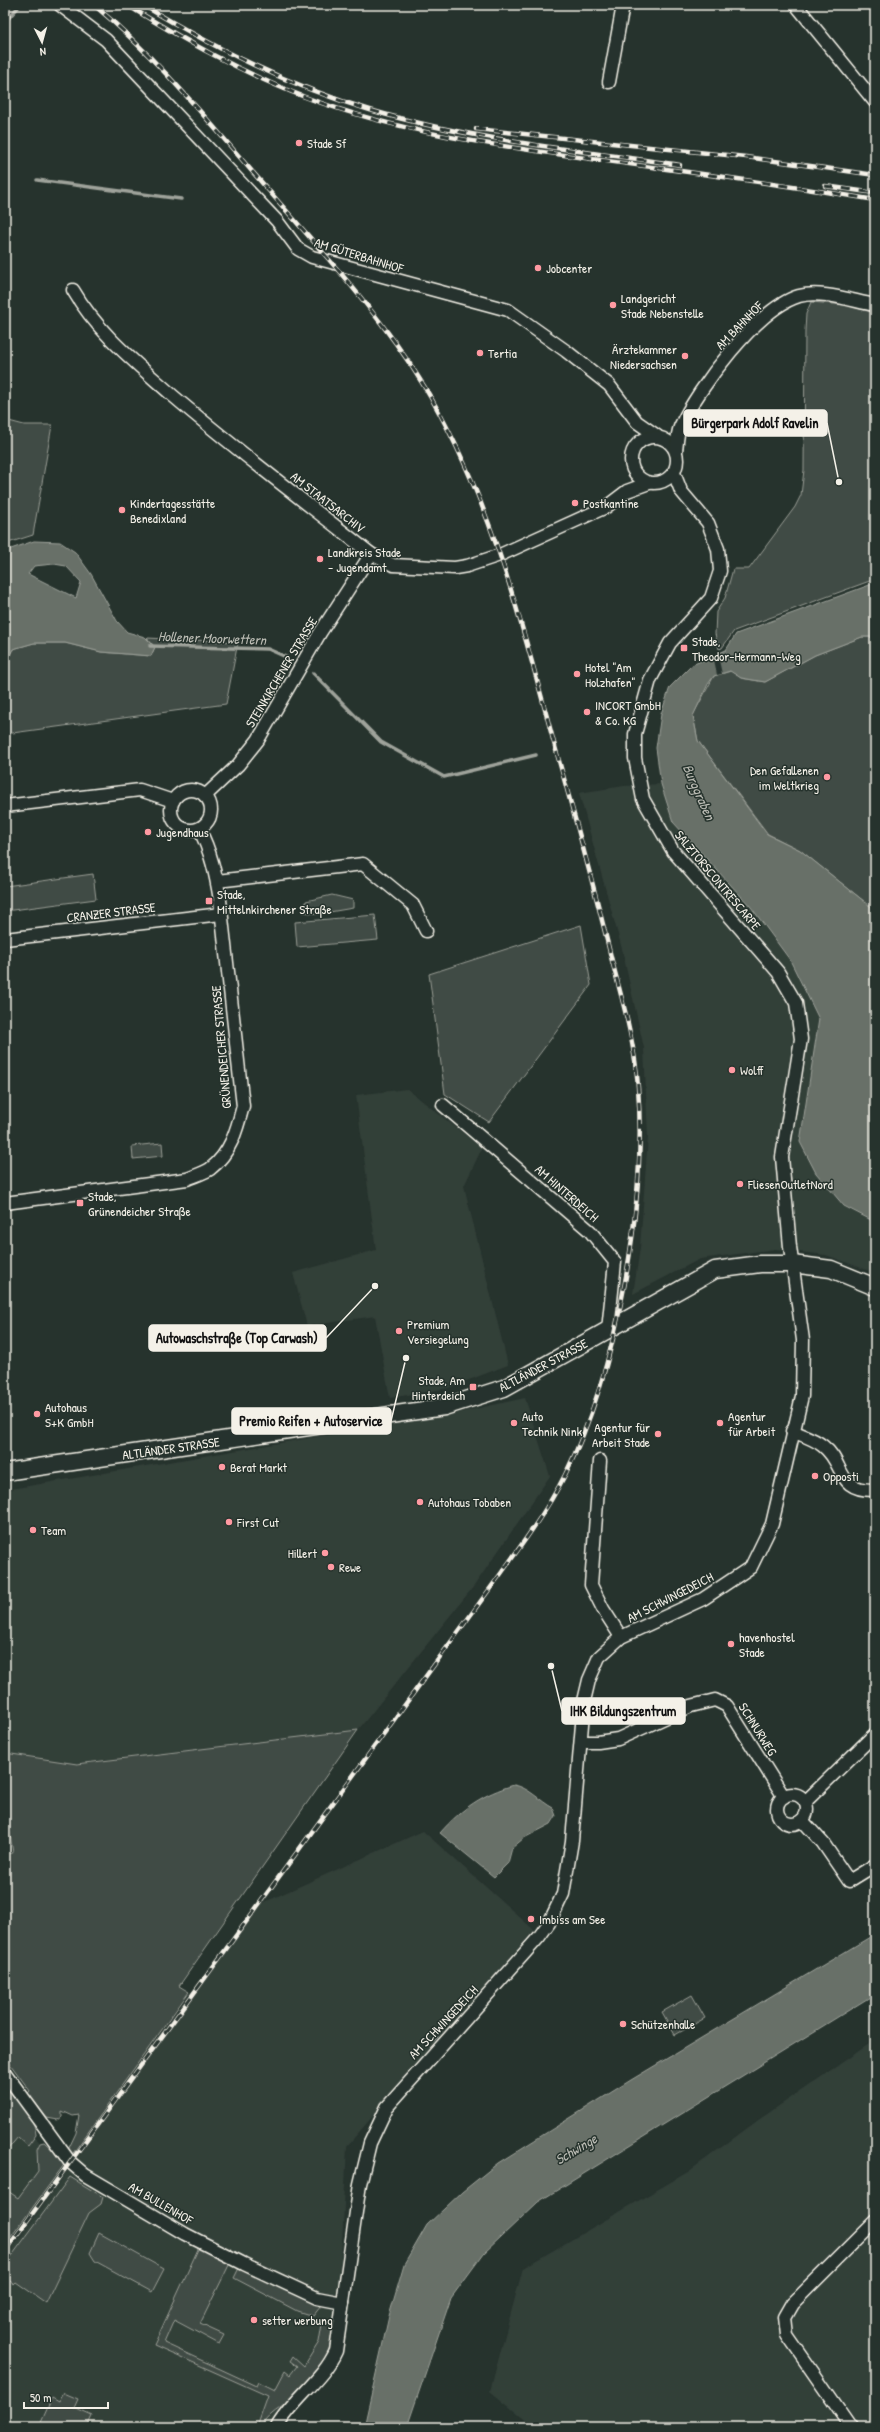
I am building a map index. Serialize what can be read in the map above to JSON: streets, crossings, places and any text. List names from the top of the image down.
{
  "streets": {
    "main road": ["ALTLÄNDER STRASSE"],
    "street": [
      "AM GÜTERBAHNHOF",
      "AM BAHNHOF",
      "AM STAATSARCHIV",
      "STEINKIRCHENER STRASSE",
      "SALZTORSCONTRESCARPE",
      "CRANZER STRASSE",
      "GRÜNENDEICHER STRASSE",
      "AM HINTERDEICH",
      "AM SCHWINGEDEICH",
      "SCHNURWEG",
      "AM BULLENHOF"
    ]
  },
  "crossings": [
    ["AM GÜTERBAHNHOF", "AM BAHNHOF"],
    ["AM GÜTERBAHNHOF", "AM STAATSARCHIV"],
    ["AM GÜTERBAHNHOF", "SALZTORSCONTRESCARPE"],
    ["AM BAHNHOF", "AM STAATSARCHIV"],
    ["AM BAHNHOF", "SALZTORSCONTRESCARPE"],
    ["AM STAATSARCHIV", "STEINKIRCHENER STRASSE"],
    ["AM STAATSARCHIV", "SALZTORSCONTRESCARPE"],
    ["STEINKIRCHENER STRASSE", "GRÜNENDEICHER STRASSE"],
    ["SALZTORSCONTRESCARPE", "ALTLÄNDER STRASSE"],
    ["SALZTORSCONTRESCARPE", "AM SCHWINGEDEICH"],
    ["CRANZER STRASSE", "GRÜNENDEICHER STRASSE"],
    ["AM HINTERDEICH", "ALTLÄNDER STRASSE"],
    ["ALTLÄNDER STRASSE", "AM SCHWINGEDEICH"],
    ["AM SCHWINGEDEICH", "SCHNURWEG"],
    ["AM SCHWINGEDEICH", "AM BULLENHOF"]
  ],
  "water": ["Hollener Moorwettern", "Burggraben", "Schwinge"],
  "places": {
    "other": [
      "Stade Sf",
      "Jobcenter",
      "Landgericht Stade Nebenstelle",
      "Tertia",
      "Ärztekammer Niedersachsen",
      "Bürgerpark Adolf Ravelin",
      "Postkantine",
      "Kindertagesstätte Benedixland",
      "Landkreis Stade - Jugendamt",
      "Hotel \"Am Holzhafen\"",
      "INCORT GmbH & Co. KG",
      "Den Gefallenen im Weltkrieg",
      "Jugendhaus",
      "Wolff",
      "FliesenOutletNord",
      "Autowaschstraße (Top Carwash)",
      "Premium Versiegelung",
      "Premio Reifen + Autoservice",
      "Autohaus S+K GmbH",
      "Auto Technik Nink",
      "Agentur für Arbeit",
      "Agentur für Arbeit Stade",
      "Berat Markt",
      "Opposti",
      "Autohaus Tobaben",
      "First Cut",
      "Team",
      "Hillert",
      "Rewe",
      "havenhostel Stade",
      "IHK Bildungszentrum",
      "Imbiss am See",
      "Schützenhalle",
      "setter werbung"
    ],
    "transit": [
      "Stade, Theodor-Hermann-Weg",
      "Stade, Mittelnkirchener Straße",
      "Stade, Grünendeicher Straße",
      "Stade, Am Hinterdeich"
    ]
  },
  "scale_bar": "50 m",
  "north": "bottom"
}
